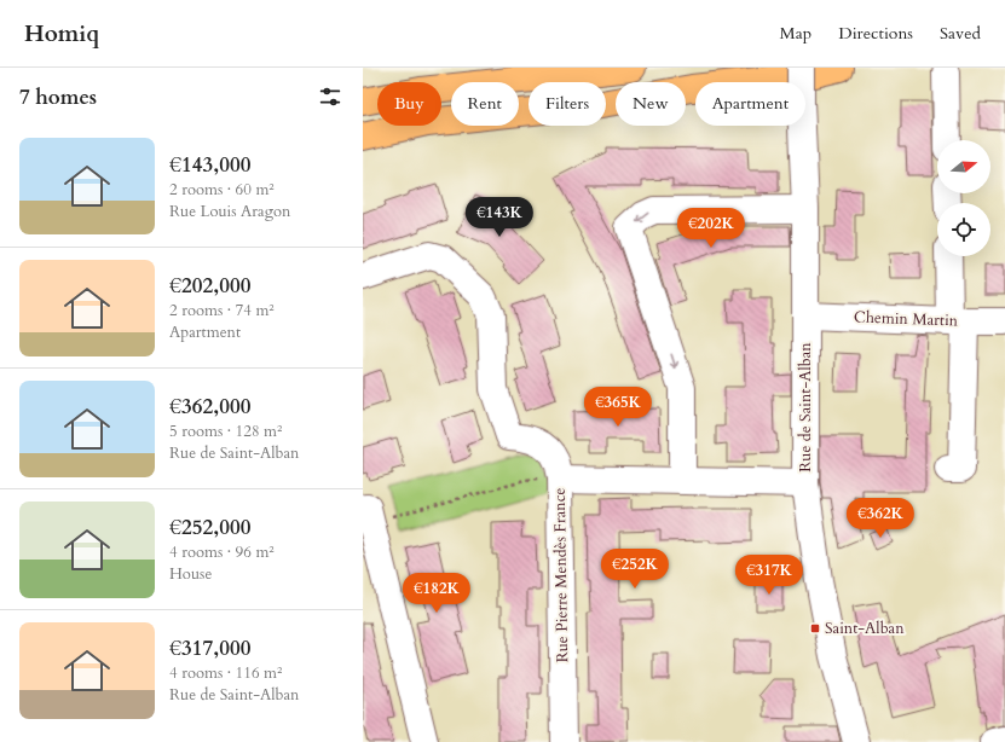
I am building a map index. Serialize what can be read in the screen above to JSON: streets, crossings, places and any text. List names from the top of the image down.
{
  "streets": {
    "street": ["Chemin Martin", "Rue de Saint-Alban", "Rue Pierre Mendès France"]
  },
  "crossings": [
    ["Chemin Martin", "Rue de Saint-Alban"],
    ["Rue de Saint-Alban", "Rue Pierre Mendès France"]
  ],
  "places": {
    "transit": ["Saint-Alban"]
  },
  "north": "right",
  "page": {
    "header": "Homiq",
    "nav": ["Map", "Directions", "Saved"],
    "heading": "7 homes",
    "chip": [
      "Buy",
      "Rent",
      "Filters",
      "New",
      "Apartment"
    ],
    "list": [
      {
        "name": "€143,000",
        "note": "2 rooms · 60 m² · Rue Louis Aragon"
      },
      {
        "name": "€202,000",
        "note": "2 rooms · 74 m² · Apartment"
      },
      {
        "name": "€362,000",
        "note": "5 rooms · 128 m² · Rue de Saint-Alban"
      },
      {
        "name": "€252,000",
        "note": "4 rooms · 96 m² · House"
      },
      {
        "name": "€317,000",
        "note": "4 rooms · 116 m² · Rue de Saint-Alban"
      }
    ],
    "price": [
      "€143K",
      "€202K",
      "€365K",
      "€362K",
      "€252K",
      "€317K",
      "€182K"
    ]
  }
}
